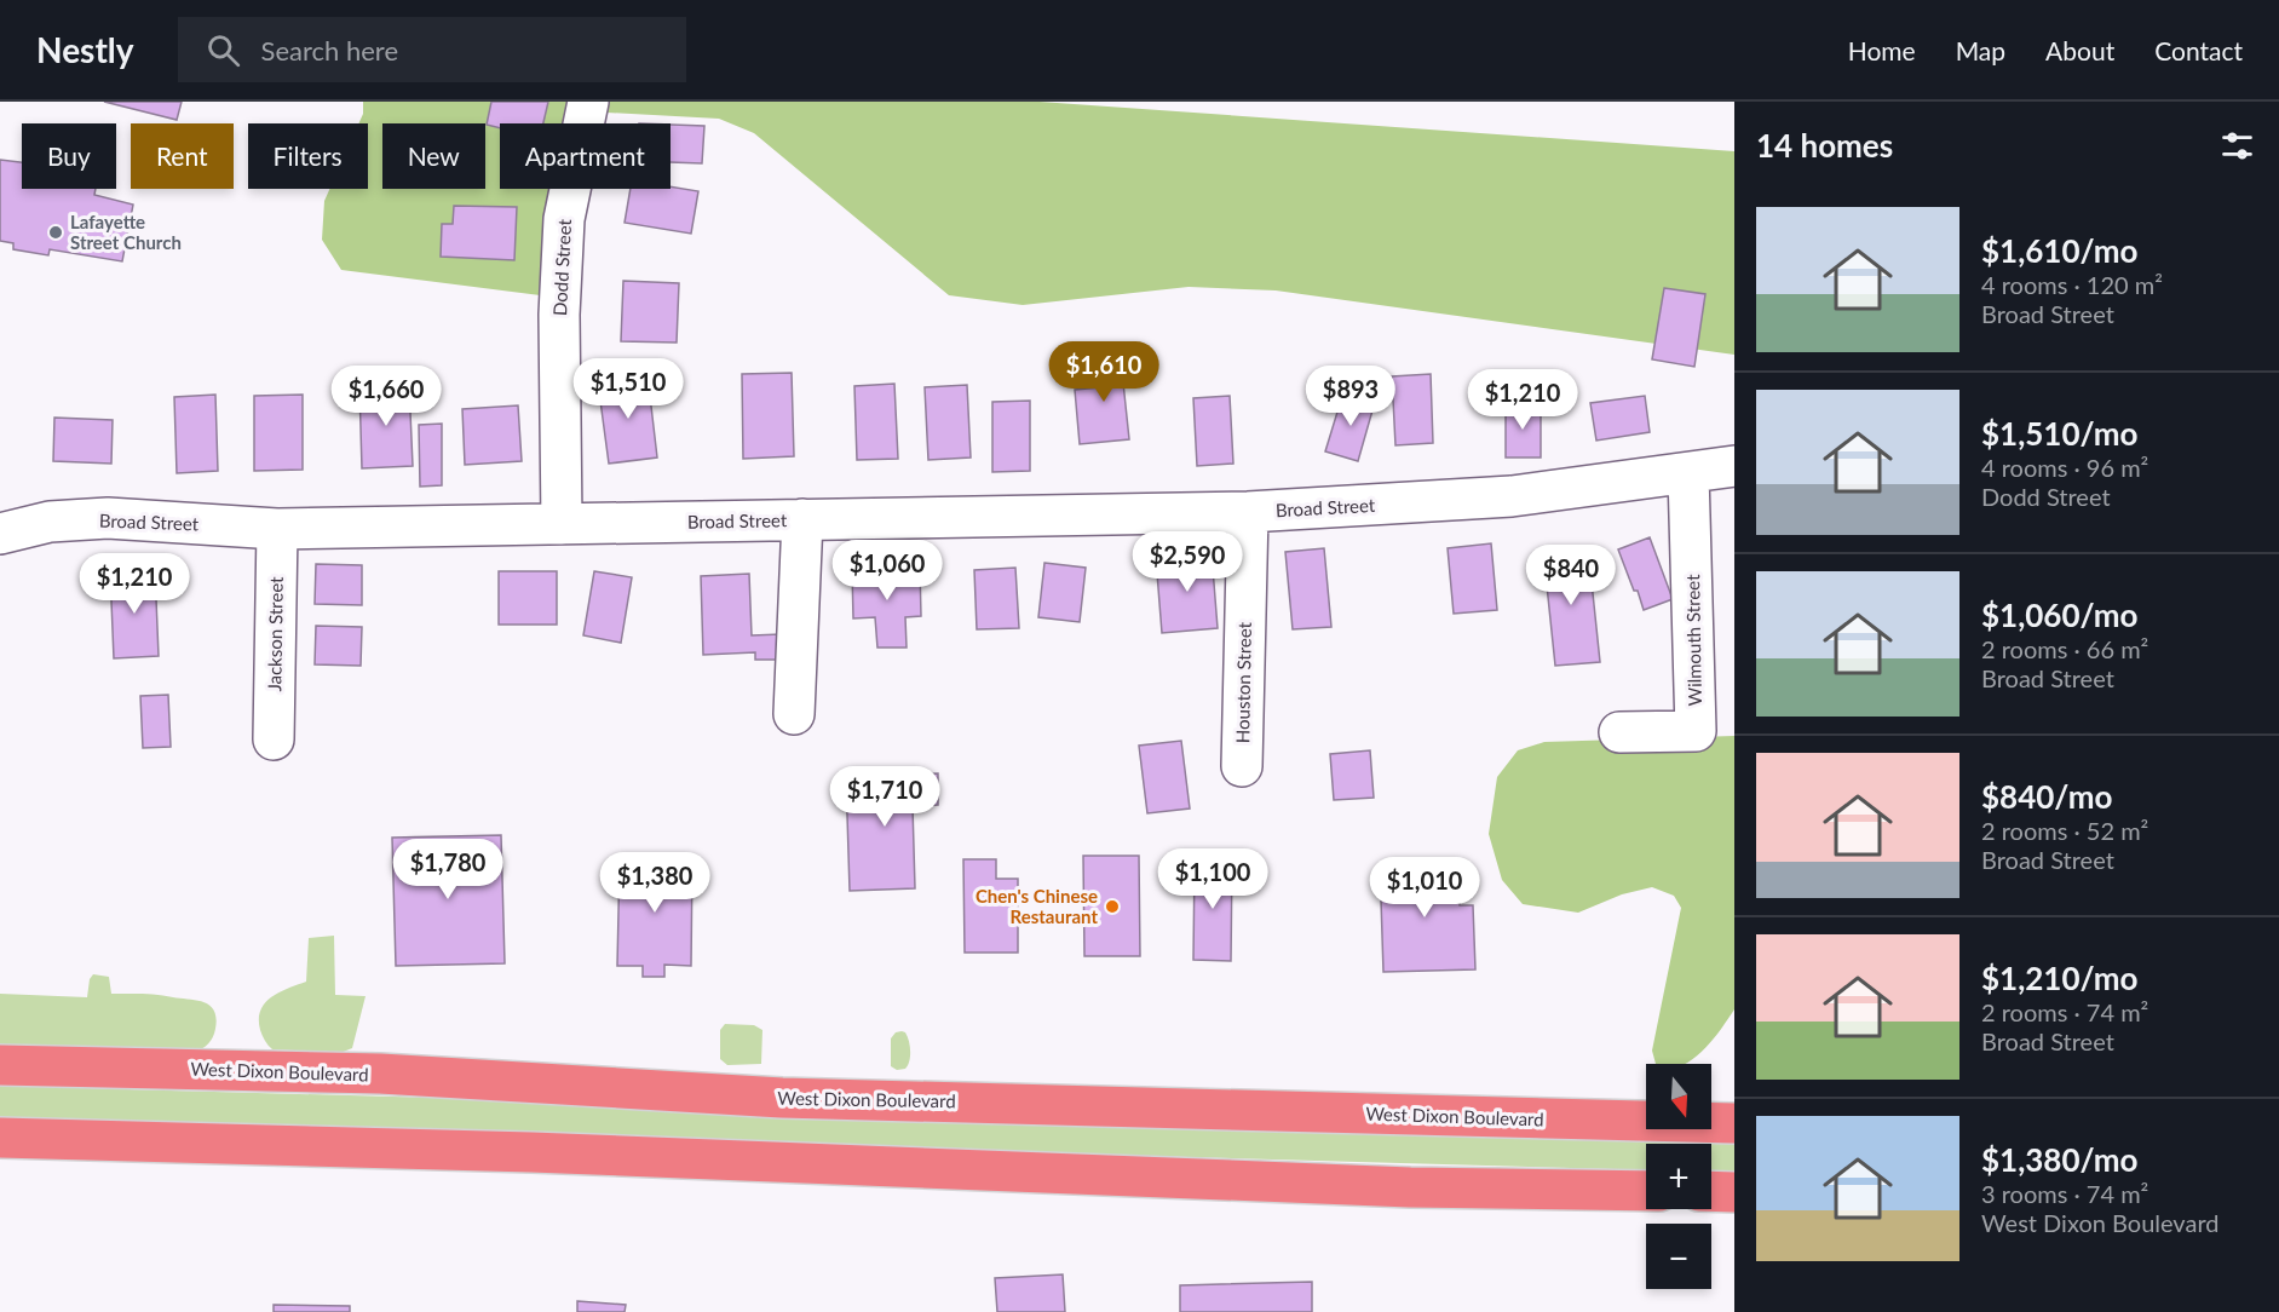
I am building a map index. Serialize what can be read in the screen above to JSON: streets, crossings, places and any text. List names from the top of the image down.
{
  "streets": {
    "highway": ["West Dixon Boulevard"],
    "street": [
      "Dodd Street",
      "Broad Street",
      "Jackson Street",
      "Wilmouth Street",
      "Houston Street"
    ]
  },
  "crossings": [
    ["Dodd Street", "Broad Street"],
    ["Broad Street", "Jackson Street"],
    ["Broad Street", "Wilmouth Street"],
    ["Broad Street", "Houston Street"]
  ],
  "places": ["Lafayette Street Church", "Chen's Chinese Restaurant"],
  "north": "bottom",
  "page": {
    "header": "Nestly",
    "search": "Search here",
    "nav": [
      "Home",
      "Map",
      "About",
      "Contact"
    ],
    "heading": "14 homes",
    "chip": [
      "Buy",
      "Rent",
      "Filters",
      "New",
      "Apartment"
    ],
    "list": [
      {
        "name": "$1,610/mo",
        "note": "4 rooms · 120 m² · Broad Street"
      },
      {
        "name": "$1,510/mo",
        "note": "4 rooms · 96 m² · Dodd Street"
      },
      {
        "name": "$1,060/mo",
        "note": "2 rooms · 66 m² · Broad Street"
      },
      {
        "name": "$840/mo",
        "note": "2 rooms · 52 m² · Broad Street"
      },
      {
        "name": "$1,210/mo",
        "note": "2 rooms · 74 m² · Broad Street"
      },
      {
        "name": "$1,380/mo",
        "note": "3 rooms · 74 m² · West Dixon Boulevard"
      }
    ],
    "price": [
      "$1,610",
      "$1,510",
      "$1,660",
      "$893",
      "$1,210",
      "$2,590",
      "$1,060",
      "$840",
      "$1,210",
      "$1,710",
      "$1,780",
      "$1,100",
      "$1,380",
      "$1,010"
    ],
    "map_buttons": ["+", "−"]
  }
}
